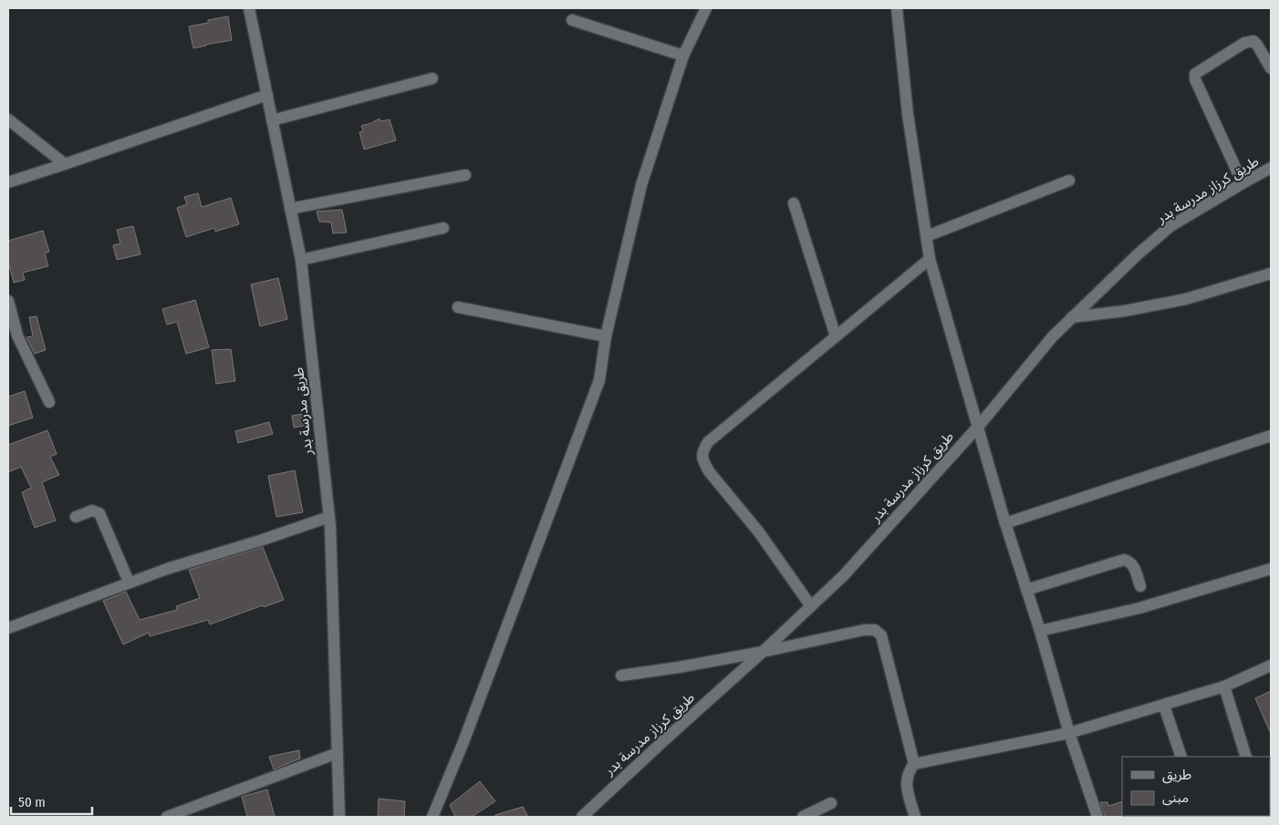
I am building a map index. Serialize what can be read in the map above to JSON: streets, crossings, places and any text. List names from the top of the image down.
{
  "streets": {
    "street": ["طريق كرزاز مدرسة بدر", "طريق مدرسة بدر"]
  },
  "legend": ["طريق", "مبنى"],
  "scale_bar": "50 m"
}
